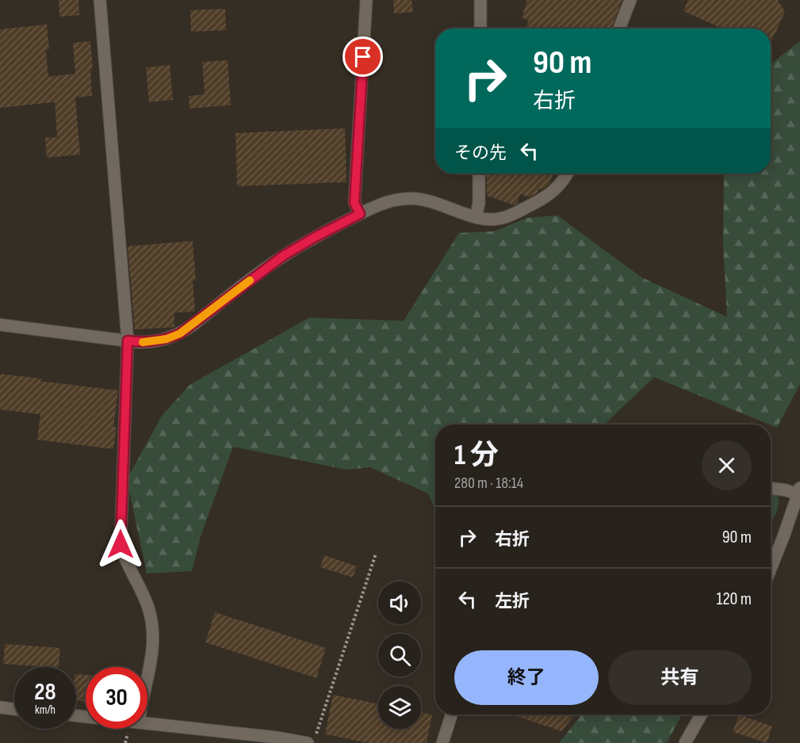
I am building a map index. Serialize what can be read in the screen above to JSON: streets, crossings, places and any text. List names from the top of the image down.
{
  "page": {
    "turn": ["90 m", "右折"],
    "then": "その先",
    "heading": ["1 分", "280 m · 18:14"],
    "list": [
      {
        "name": "右折",
        "value": "90 m"
      },
      {
        "name": "左折",
        "value": "120 m"
      }
    ],
    "buttons": ["終了", "共有"],
    "speed": "28 km/h",
    "limit": "30"
  }
}
